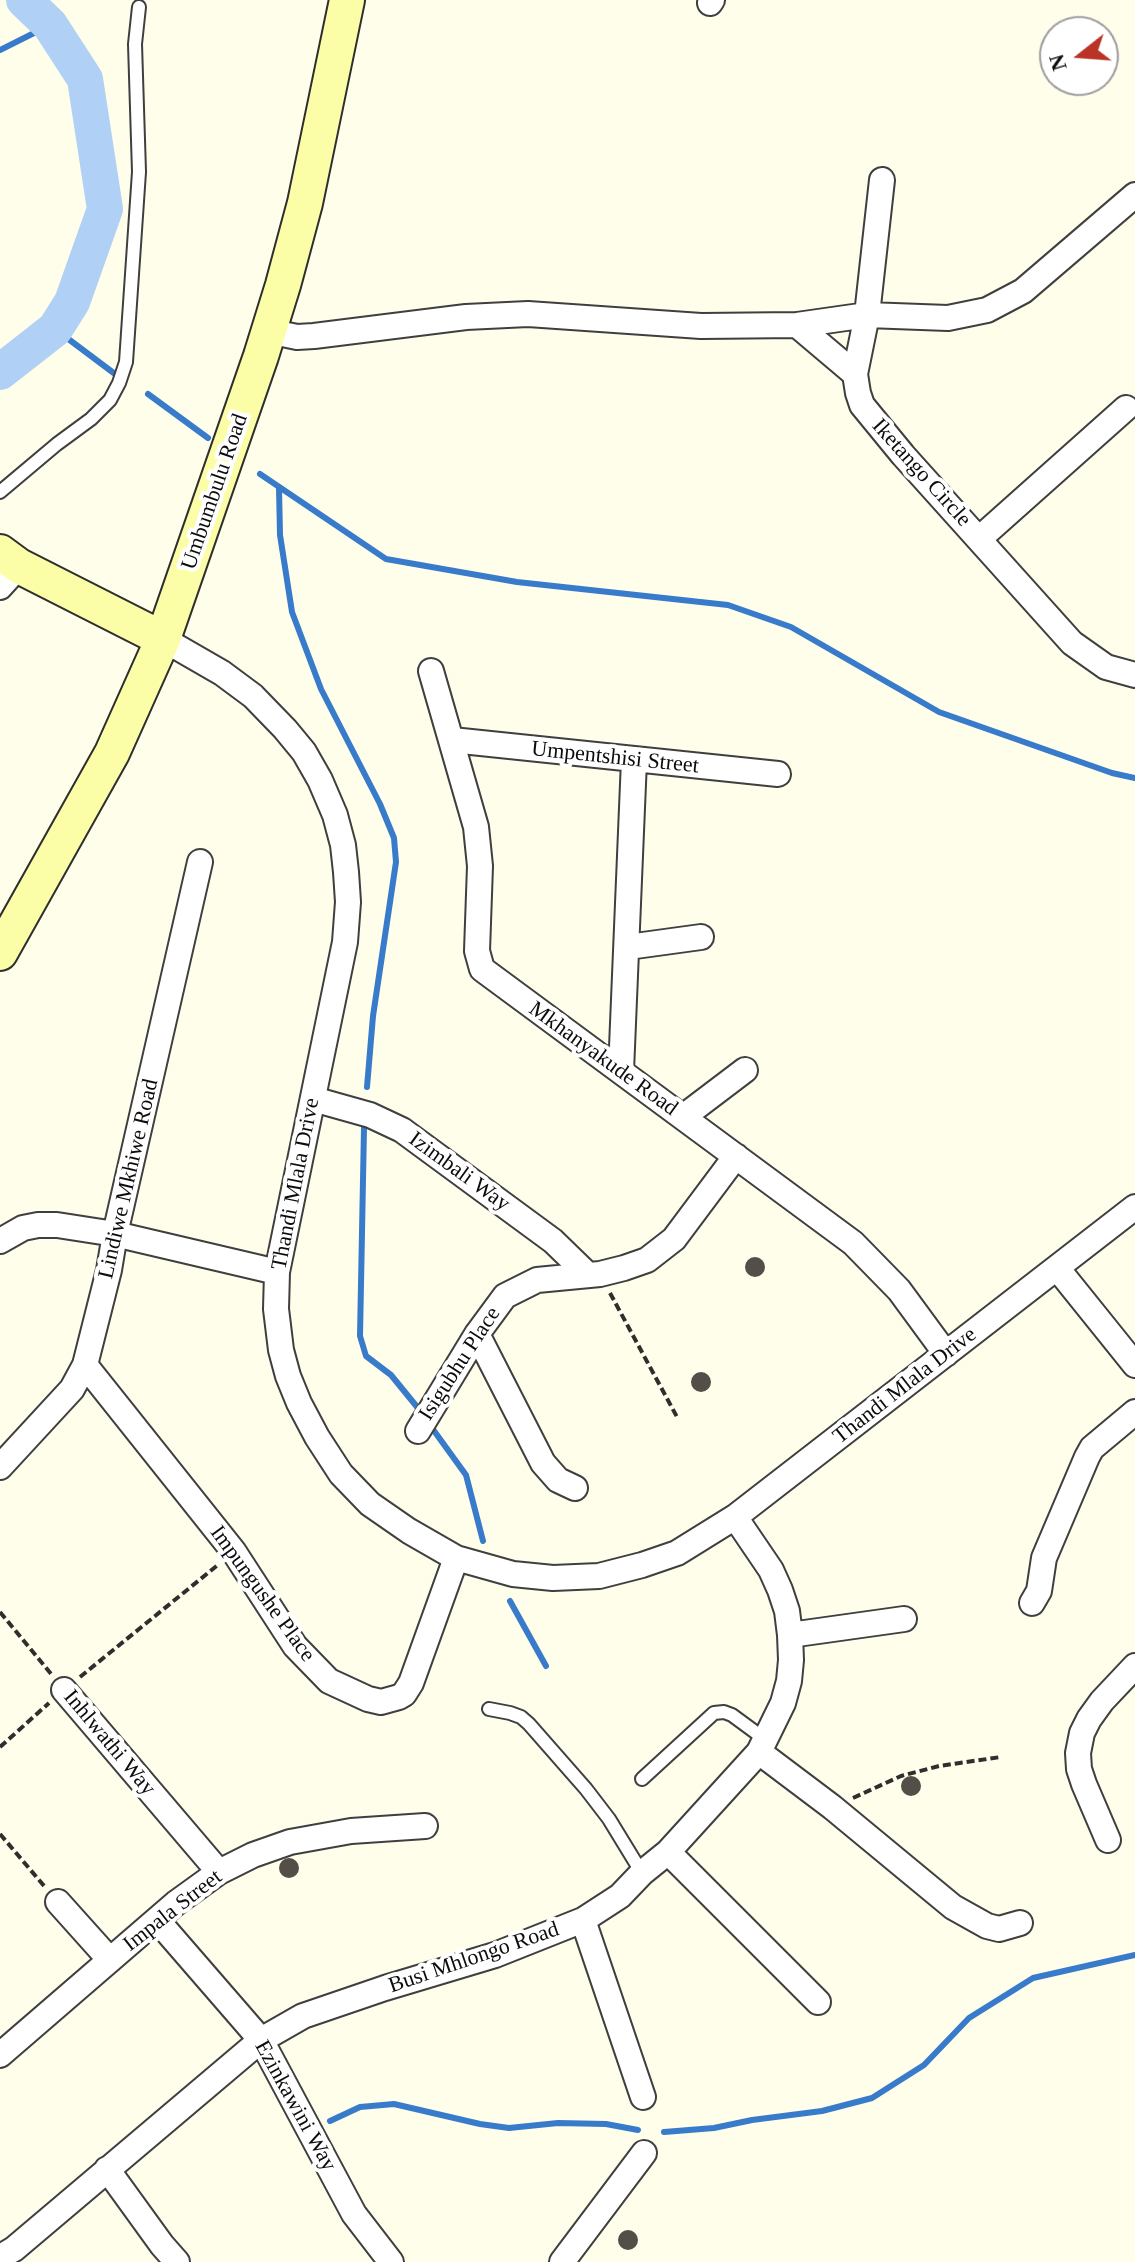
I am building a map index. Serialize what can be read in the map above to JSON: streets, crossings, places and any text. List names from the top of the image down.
{
  "streets": {
    "main road": ["Umbumbulu Road"],
    "street": [
      "Iketango Circle",
      "Umpentshisi Street",
      "Mkhanyakude Road",
      "Izimbali Way",
      "Lindiwe Mkhiwe Road",
      "Thandi Mlala Drive",
      "Isigubhu Place",
      "Impungushe Place",
      "Inhlwathi Way",
      "Impala Street",
      "Busi Mhlongo Road",
      "Ezinkawini Way"
    ]
  },
  "crossings": [
    ["Umbumbulu Road", "Thandi Mlala Drive"],
    ["Umpentshisi Street", "Mkhanyakude Road"],
    ["Mkhanyakude Road", "Thandi Mlala Drive"],
    ["Mkhanyakude Road", "Isigubhu Place"],
    ["Izimbali Way", "Thandi Mlala Drive"],
    ["Izimbali Way", "Isigubhu Place"],
    ["Lindiwe Mkhiwe Road", "Impungushe Place"],
    ["Thandi Mlala Drive", "Impungushe Place"],
    ["Thandi Mlala Drive", "Busi Mhlongo Road"],
    ["Inhlwathi Way", "Impala Street"],
    ["Impala Street", "Ezinkawini Way"],
    ["Busi Mhlongo Road", "Ezinkawini Way"]
  ],
  "north": "left"
}
